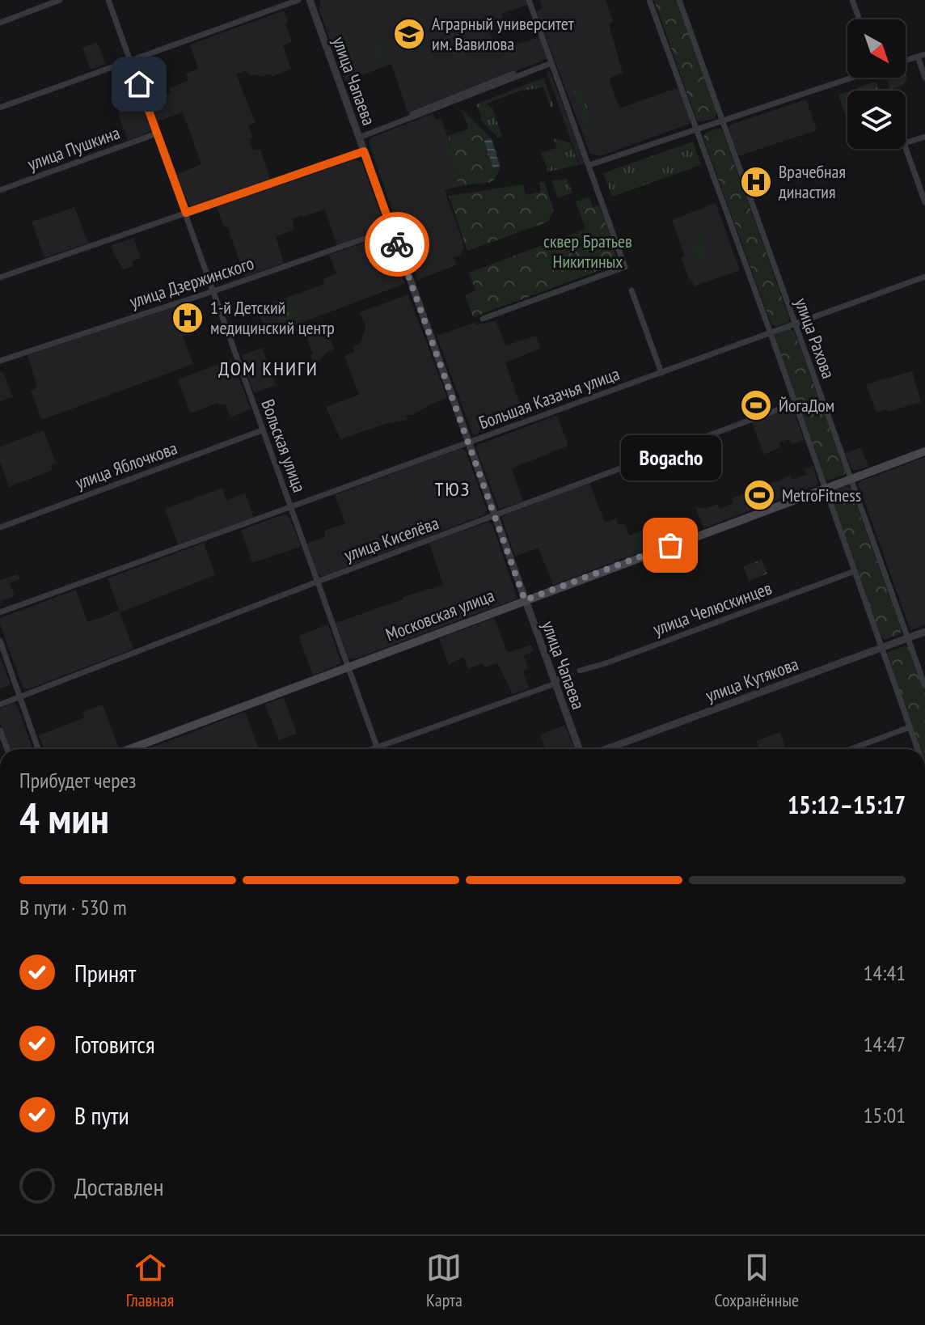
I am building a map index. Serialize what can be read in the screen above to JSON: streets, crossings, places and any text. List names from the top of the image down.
{
  "streets": {
    "main road": ["Московская улица"],
    "street": [
      "улица Чапаева",
      "улица Пушкина",
      "улица Дзержинского",
      "улица Рахова",
      "Большая Казачья улица",
      "Вольская улица",
      "улица Яблочкова",
      "улица Киселёва",
      "улица Челюскинцев",
      "улица Кутякова"
    ]
  },
  "crossings": [
    ["улица Чапаева", "улица Дзержинского"],
    ["улица Чапаева", "Большая Казачья улица"],
    ["улица Чапаева", "улица Киселёва"],
    ["улица Чапаева", "Московская улица"],
    ["улица Пушкина", "Вольская улица"],
    ["улица Дзержинского", "Вольская улица"],
    ["улица Рахова", "Большая Казачья улица"],
    ["улица Рахова", "Московская улица"],
    ["улица Рахова", "улица Кутякова"],
    ["Большая Казачья улица", "Вольская улица"],
    ["Вольская улица", "улица Яблочкова"],
    ["Вольская улица", "улица Киселёва"],
    ["Вольская улица", "Московская улица"]
  ],
  "districts": ["ДОМ КНИГИ", "ТЮЗ"],
  "parks": ["сквер Братьев Никитиных"],
  "places": {
    "school or university": ["Аграрный университет им. Вавилова"],
    "hospital": ["Врачебная династия", "1-й Детский медицинский центр"],
    "sports": ["ЙогаДом", "MetroFitness"],
    "other": ["Bogacho"]
  },
  "north": "bottom right",
  "page": {
    "bubble": "Bogacho",
    "heading": ["4 мин", "Прибудет через", "15:12–15:17"],
    "bar": "В пути · 530 m",
    "list": [
      ["Принят", "14:41"],
      ["Готовится", "14:47"],
      ["В пути", "15:01"],
      "Доставлен"
    ],
    "tabs": ["Главная", "Карта", "Сохранённые"]
  }
}
